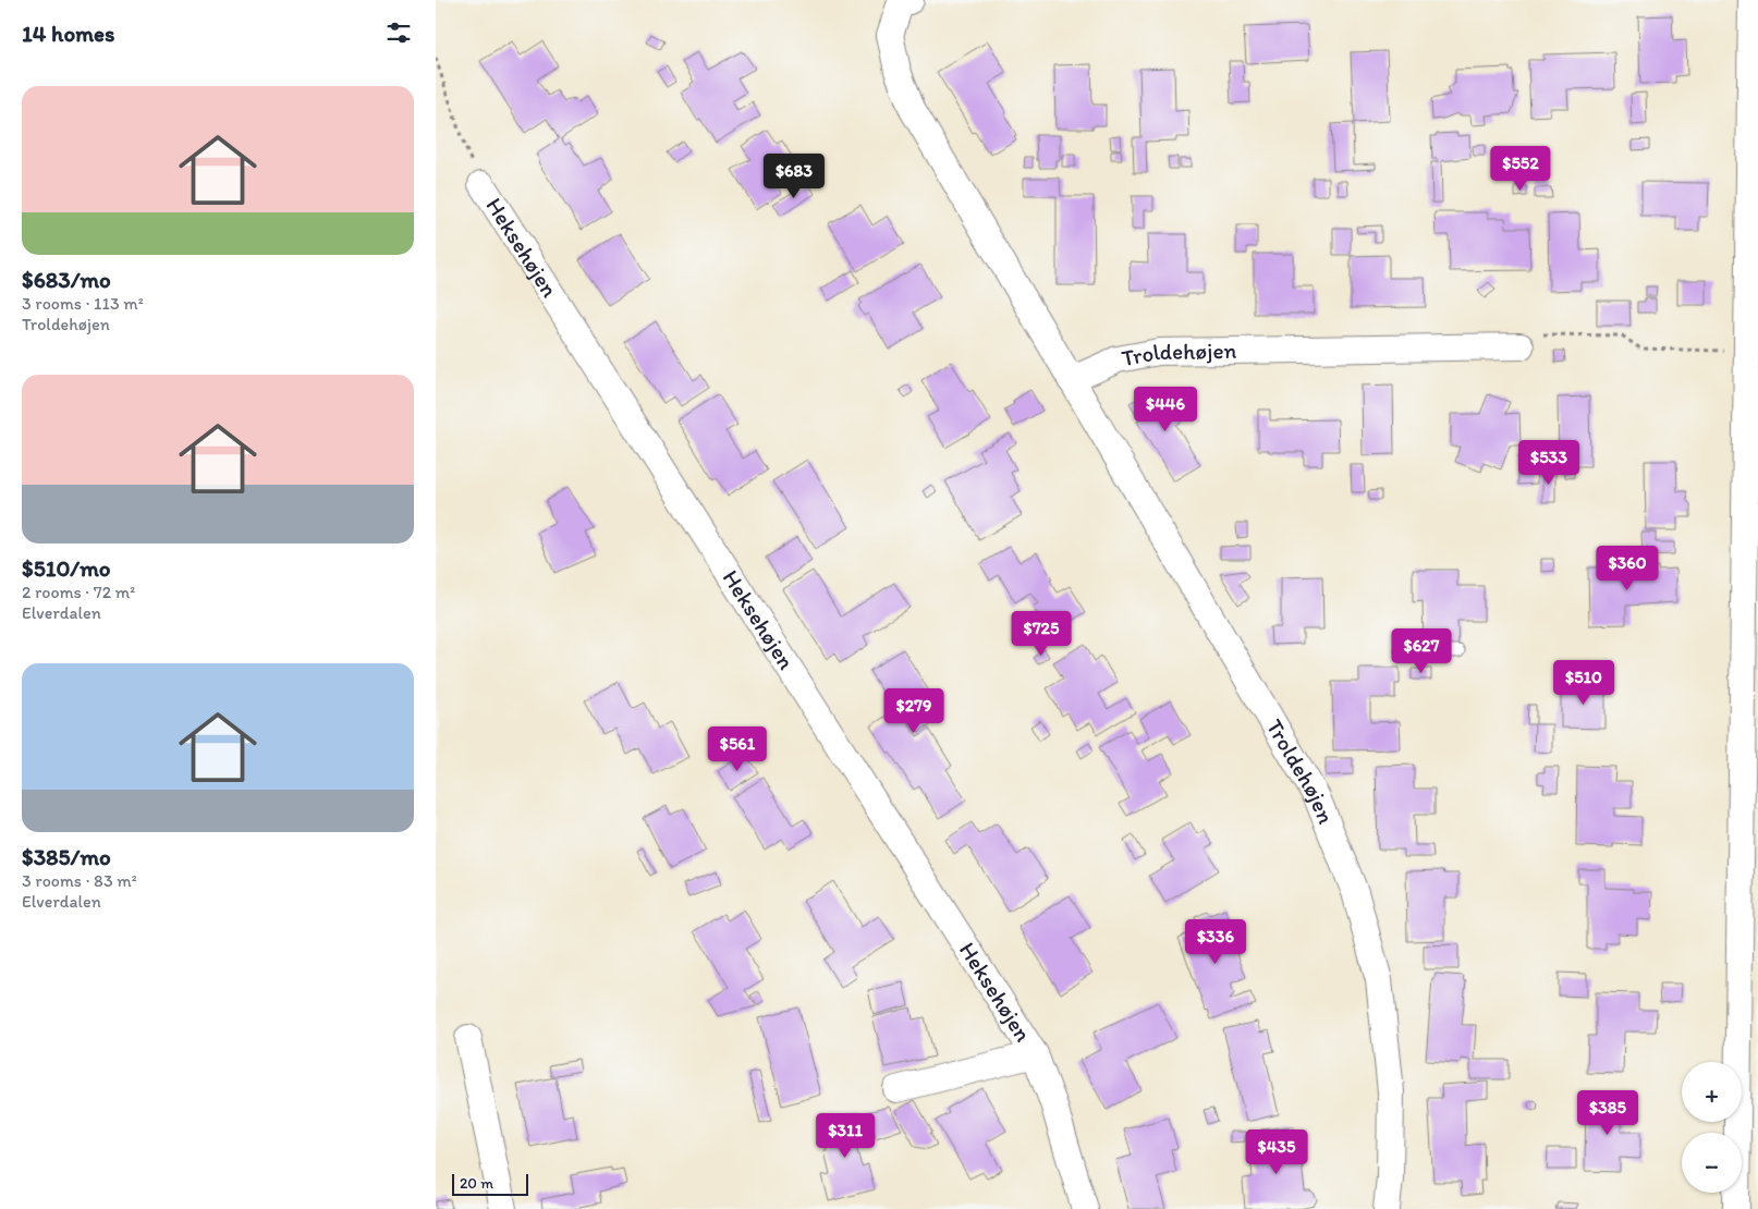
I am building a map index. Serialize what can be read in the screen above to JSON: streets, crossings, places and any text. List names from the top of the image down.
{
  "streets": {
    "street": ["Heksehøjen", "Troldehøjen"]
  },
  "scale_bar": "20 m",
  "page": {
    "heading": "14 homes",
    "list": [
      {
        "name": "$683/mo",
        "note": "3 rooms · 113 m² · Troldehøjen"
      },
      {
        "name": "$510/mo",
        "note": "2 rooms · 72 m² · Elverdalen"
      },
      {
        "name": "$385/mo",
        "note": "3 rooms · 83 m² · Elverdalen"
      }
    ],
    "price": [
      "$552",
      "$683",
      "$446",
      "$533",
      "$360",
      "$725",
      "$627",
      "$510",
      "$279",
      "$561",
      "$336",
      "$385",
      "$311",
      "$435"
    ],
    "map_buttons": ["+", "−"],
    "scale": "20 m"
  }
}
